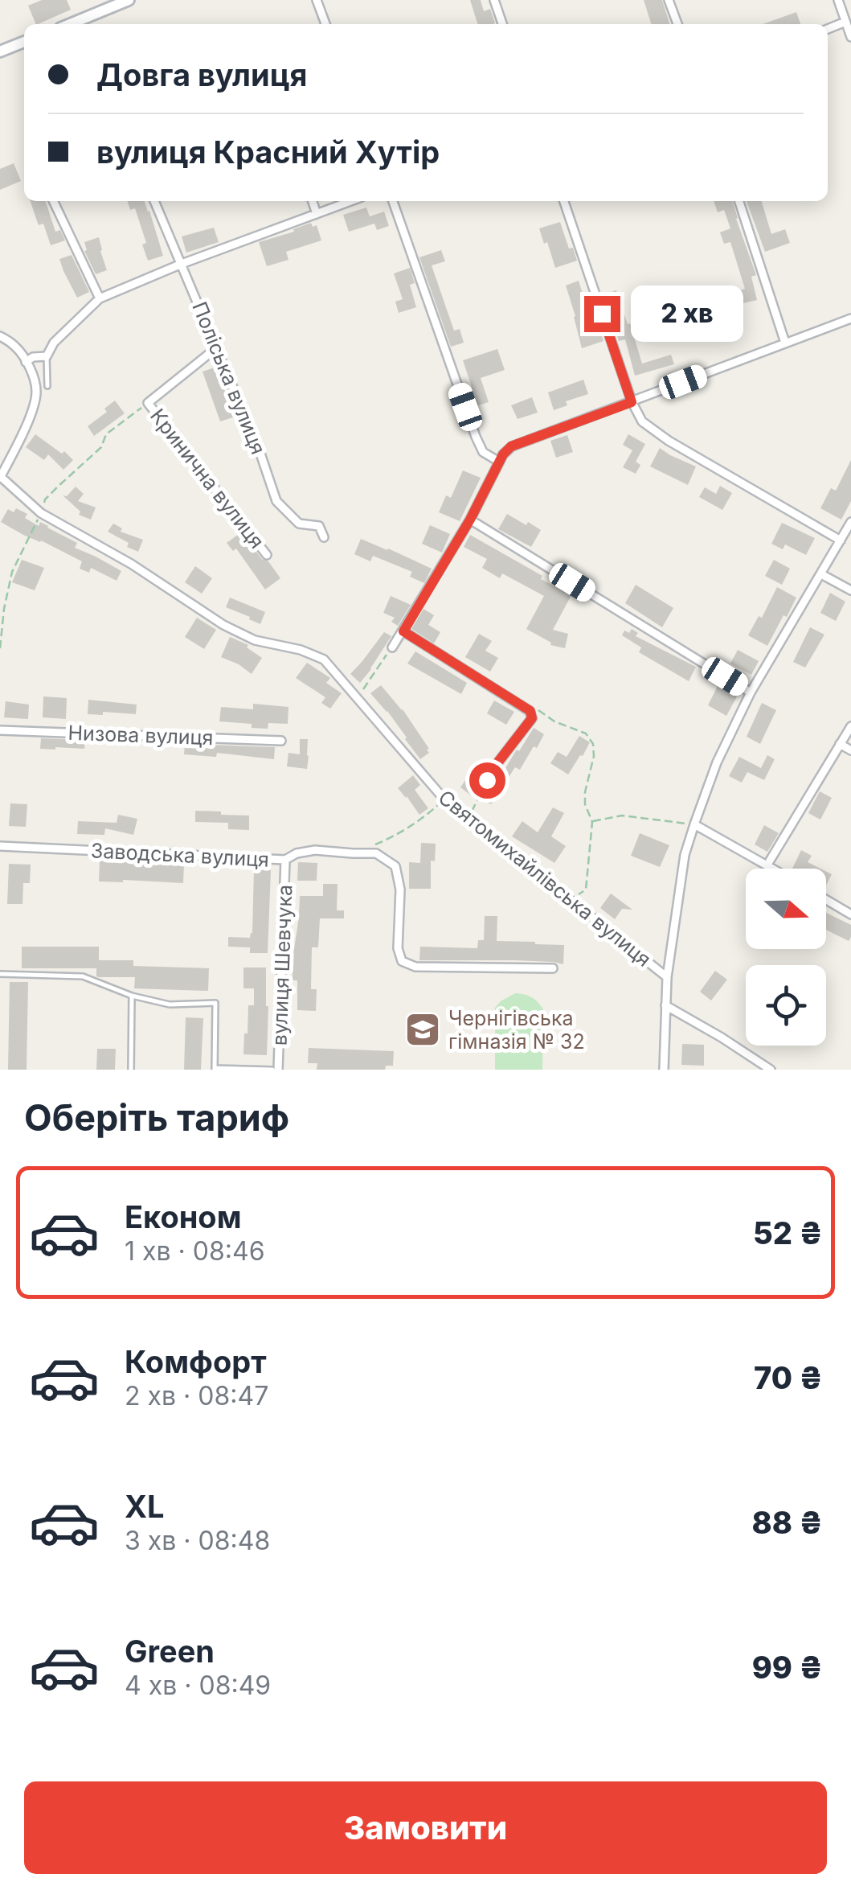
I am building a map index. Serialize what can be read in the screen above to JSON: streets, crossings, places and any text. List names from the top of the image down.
{
  "streets": {
    "street": [
      "Поліська вулиця",
      "Кринична вулиця",
      "Низова вулиця",
      "Заводська вулиця",
      "Святомихайлівська вулиця",
      "вулиця Шевчука"
    ]
  },
  "crossings": [
    ["Заводська вулиця", "вулиця Шевчука"]
  ],
  "places": {
    "school or university": ["Чернігівська гімназія № 32"]
  },
  "north": "right",
  "page": {
    "banner": ["Довга вулиця", "вулиця Красний Хутір"],
    "bubble": "2 хв",
    "heading": "Оберіть тариф",
    "list": [
      {
        "name": "Економ",
        "note": "1 хв · 08:46",
        "value": "52 ₴"
      },
      {
        "name": "Комфорт",
        "note": "2 хв · 08:47",
        "value": "70 ₴"
      },
      {
        "name": "XL",
        "note": "3 хв · 08:48",
        "value": "88 ₴"
      },
      {
        "name": "Green",
        "note": "4 хв · 08:49",
        "value": "99 ₴"
      }
    ],
    "buttons": "Замовити"
  }
}
